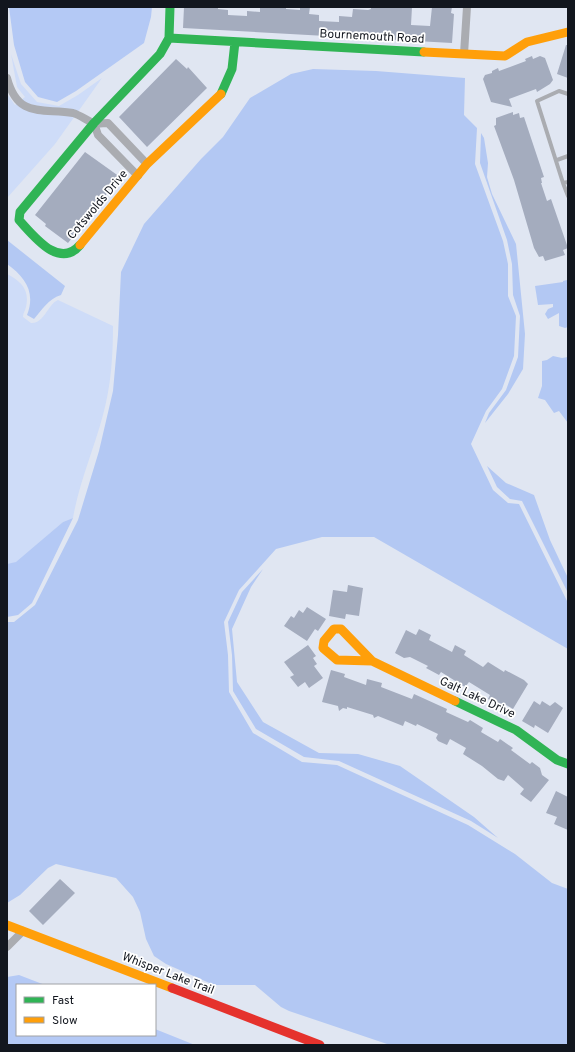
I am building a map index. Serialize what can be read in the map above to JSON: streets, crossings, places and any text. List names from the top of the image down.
{
  "streets": {
    "street": [
      "Bournemouth Road",
      "Cotswolds Drive",
      "Galt Lake Drive",
      "Whisper Lake Trail"
    ]
  },
  "crossings": [
    ["Bournemouth Road", "Cotswolds Drive"]
  ],
  "legend": ["Fast", "Slow"]
}
